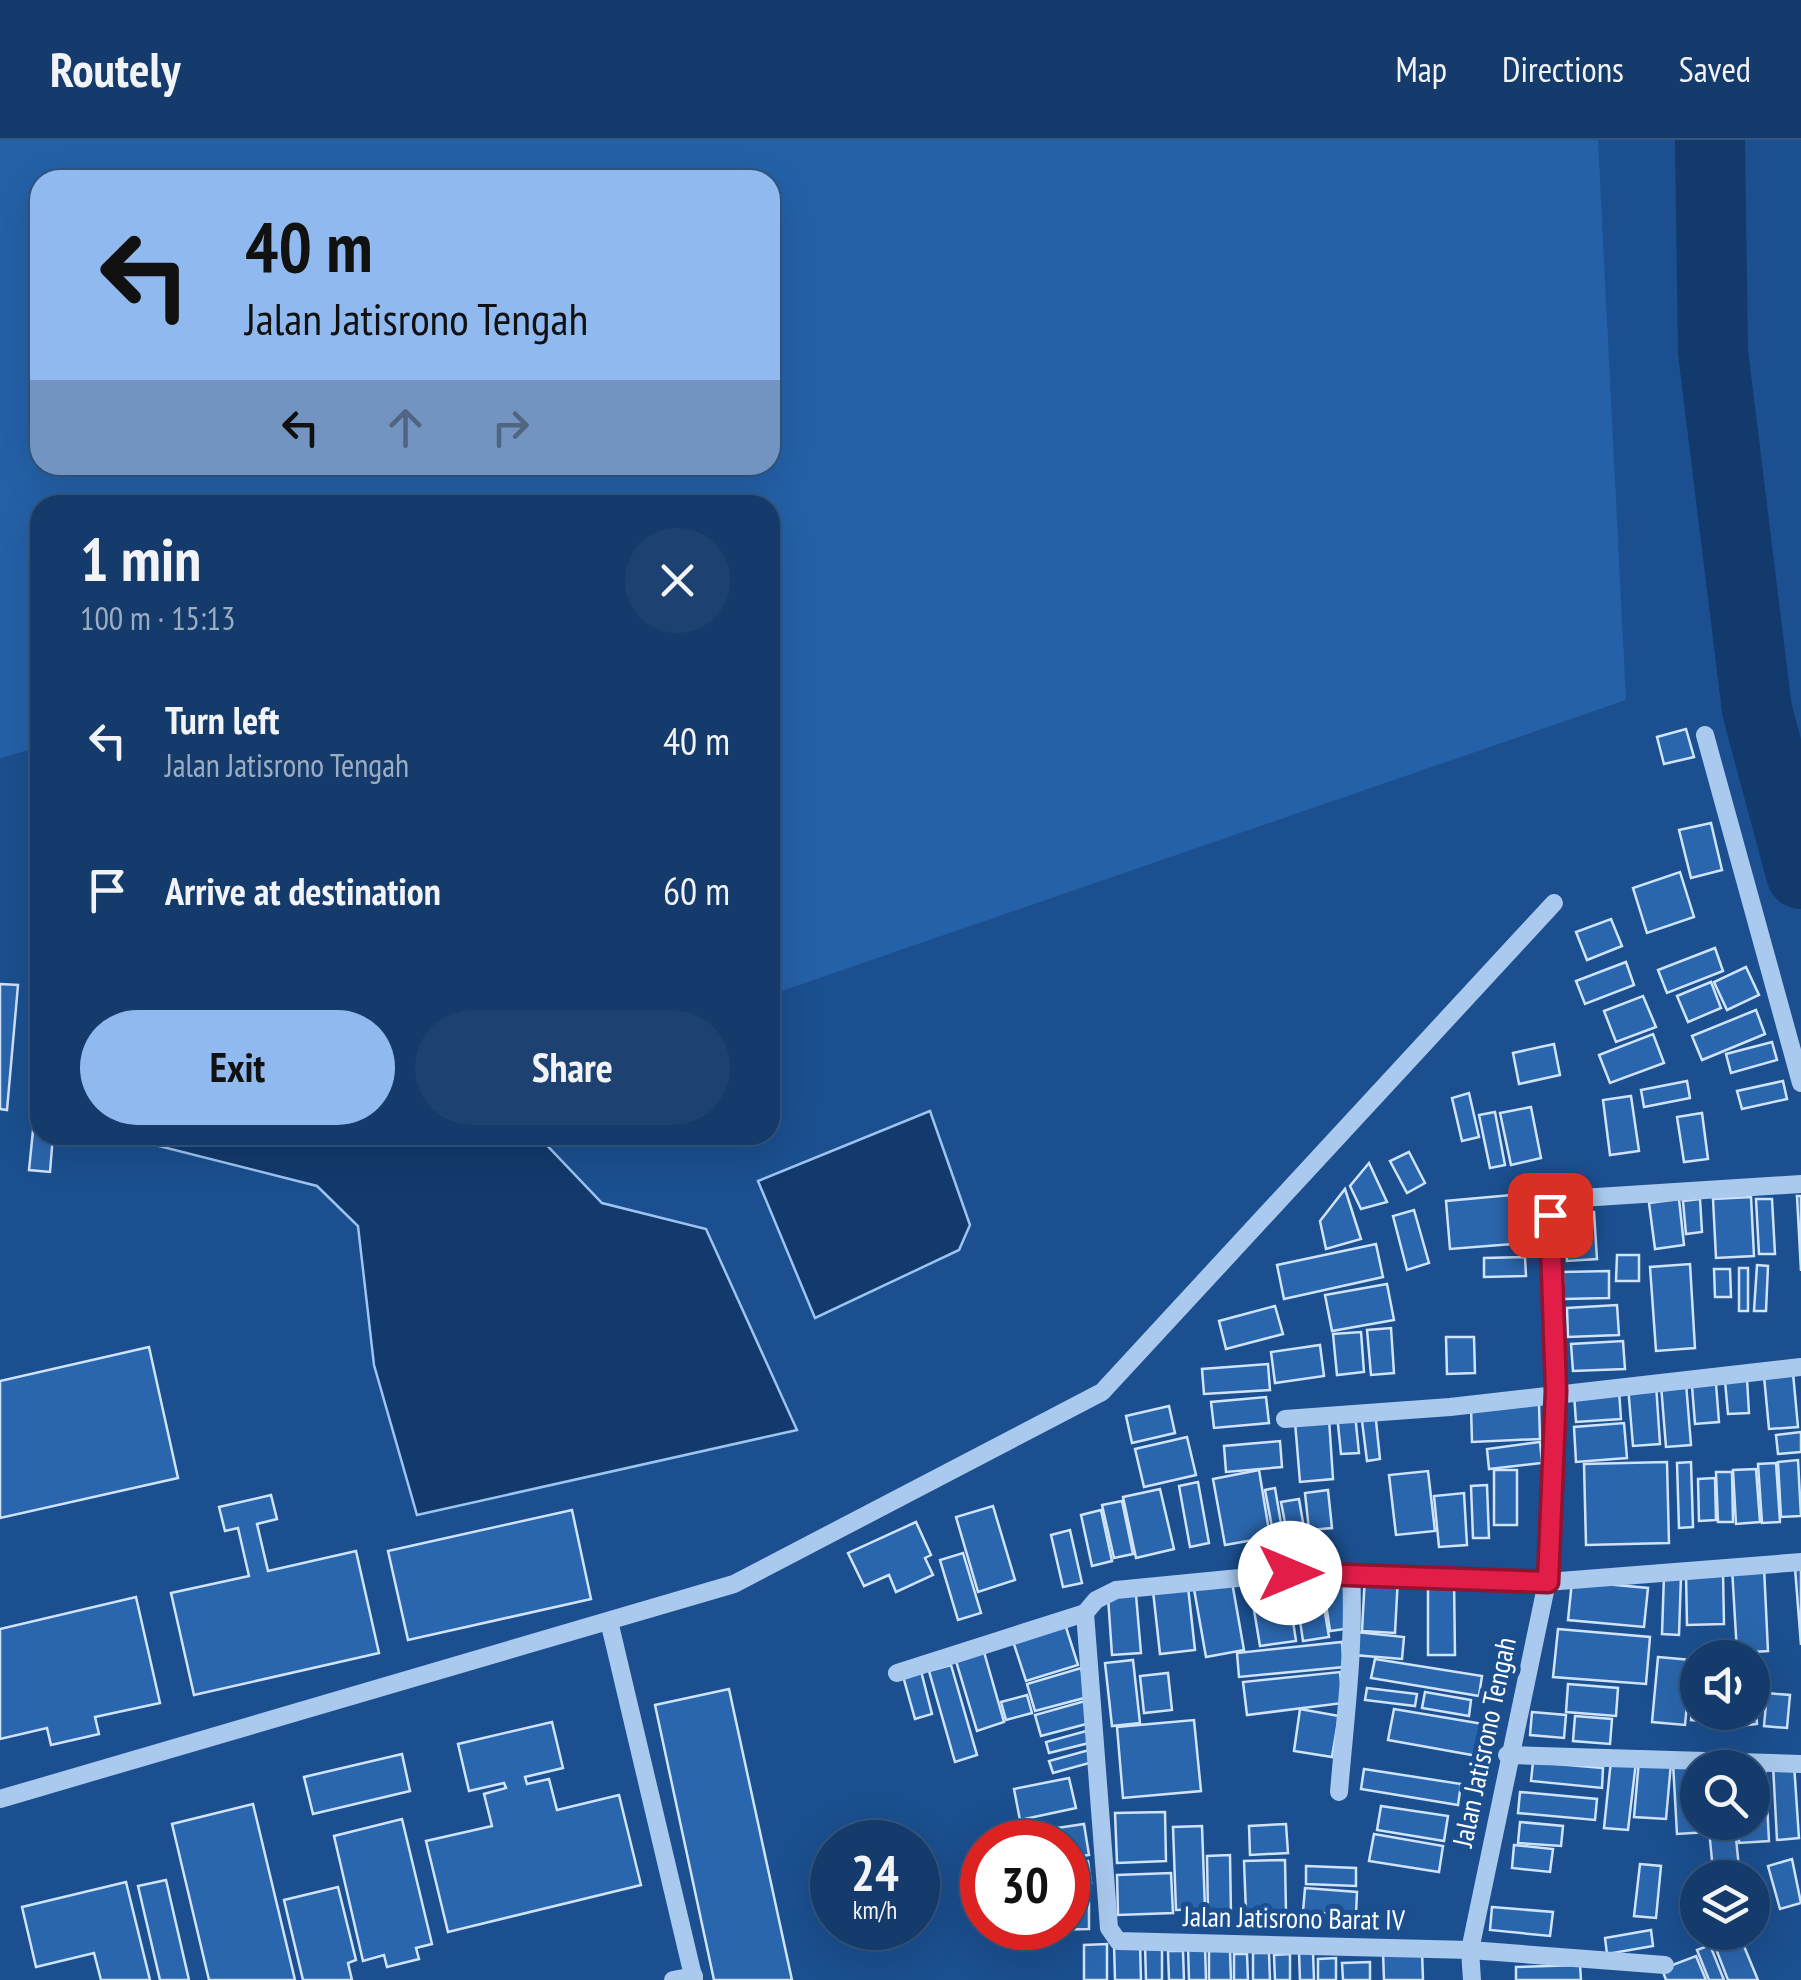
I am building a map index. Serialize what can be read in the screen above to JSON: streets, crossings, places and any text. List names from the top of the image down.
{
  "streets": {
    "street": ["Jalan Jatisrono Tengah", "Jalan Jatisrono Barat IV"]
  },
  "crossings": [
    ["Jalan Jatisrono Tengah", "Jalan Jatisrono Barat IV"]
  ],
  "page": {
    "header": "Routely",
    "nav": ["Map", "Directions", "Saved"],
    "turn": ["40 m", "Jalan Jatisrono Tengah"],
    "heading": ["1 min", "100 m · 15:13"],
    "list": [
      {
        "name": "Turn left",
        "note": "Jalan Jatisrono Tengah",
        "value": "40 m"
      },
      {
        "name": "Arrive at destination",
        "value": "60 m"
      }
    ],
    "buttons": ["Exit", "Share"],
    "speed": "24 km/h",
    "limit": "30"
  }
}
